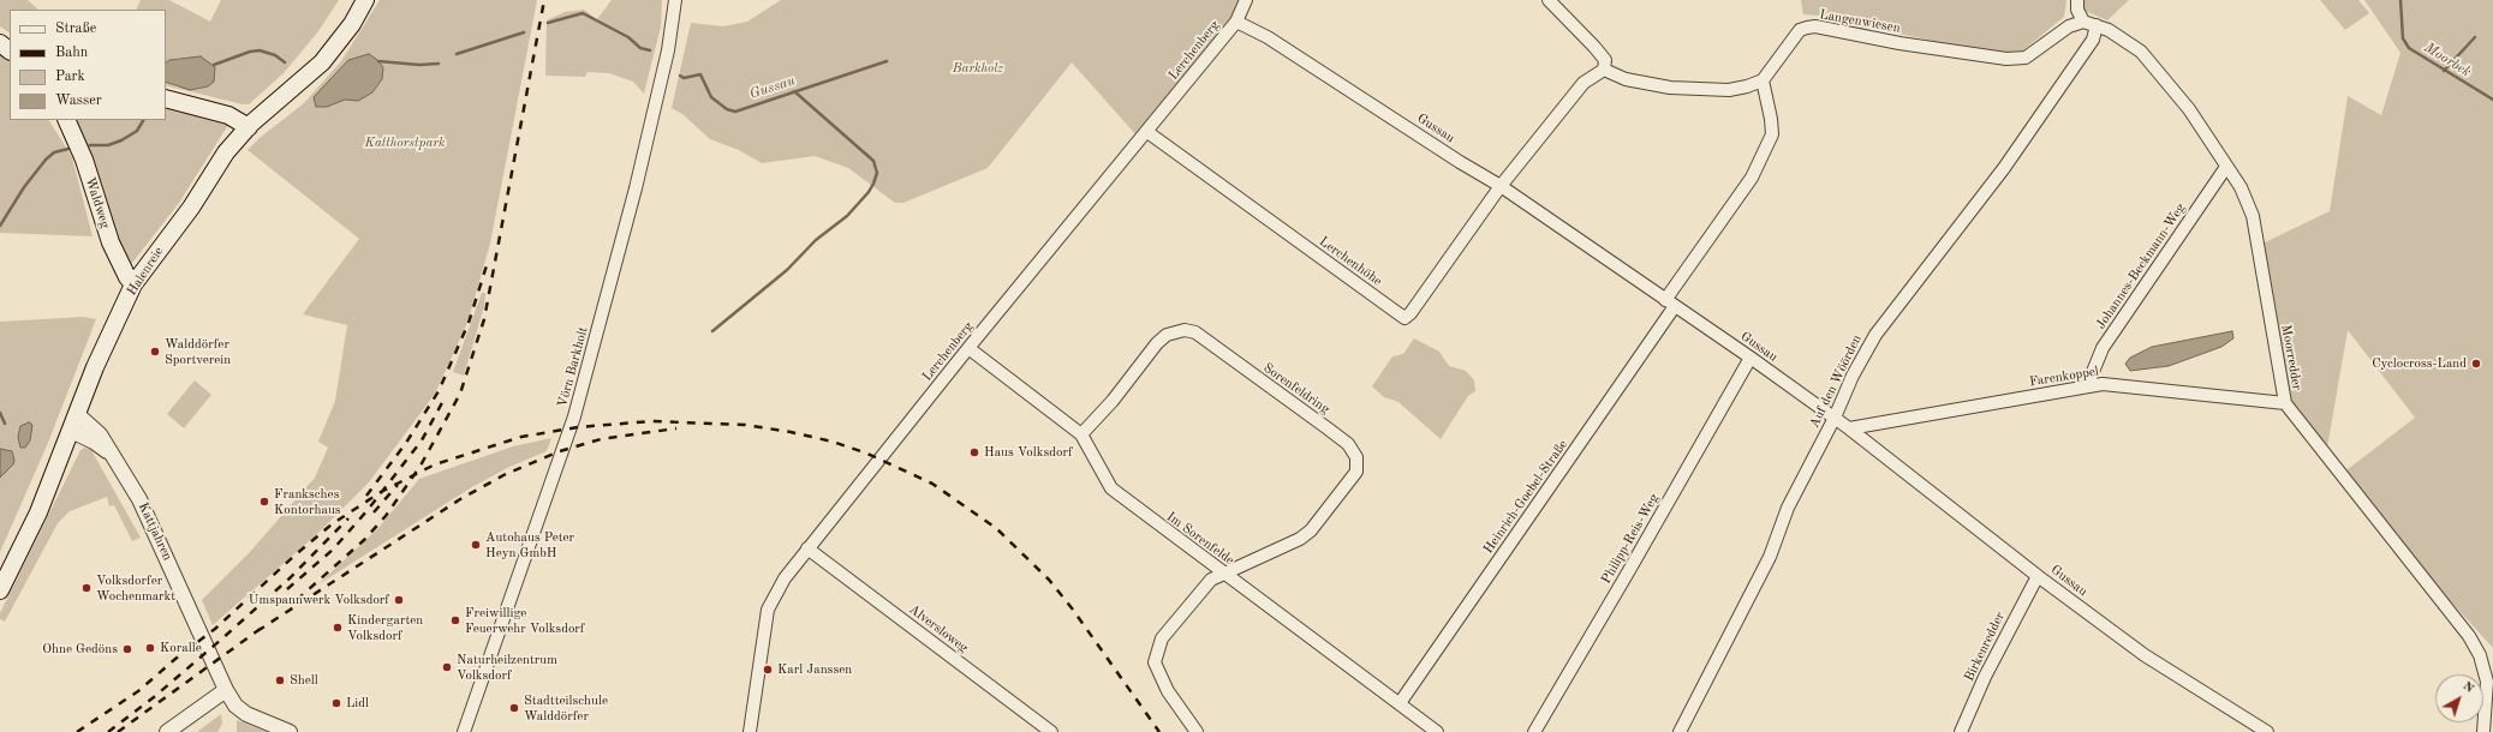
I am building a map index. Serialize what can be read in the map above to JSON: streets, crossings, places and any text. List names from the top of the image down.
{
  "streets": {
    "main road": ["Waldweg", "Halenreie"],
    "street": [
      "Langenwiesen",
      "Lerchenberg",
      "Gussau",
      "Lerchenhöhe",
      "Johannes-Beckmann-Weg",
      "Moorredder",
      "Vörn Barkholt",
      "Farenkoppel",
      "Auf den Wöörden",
      "Sorenfeldring",
      "Heinrich-Goebel-Straße",
      "Kattjahren",
      "Im Sorenfelde",
      "Philipp-Reis-Weg",
      "Alversloweg",
      "Birkenredder"
    ]
  },
  "crossings": [
    ["Langenwiesen", "Moorredder"],
    ["Langenwiesen", "Heinrich-Goebel-Straße"],
    ["Lerchenberg", "Gussau"],
    ["Lerchenberg", "Lerchenhöhe"],
    ["Lerchenberg", "Im Sorenfelde"],
    ["Lerchenberg", "Alversloweg"],
    ["Gussau", "Lerchenhöhe"],
    ["Gussau", "Farenkoppel"],
    ["Gussau", "Auf den Wöörden"],
    ["Gussau", "Heinrich-Goebel-Straße"],
    ["Gussau", "Philipp-Reis-Weg"],
    ["Gussau", "Birkenredder"],
    ["Waldweg", "Halenreie"],
    ["Johannes-Beckmann-Weg", "Moorredder"],
    ["Johannes-Beckmann-Weg", "Farenkoppel"],
    ["Halenreie", "Kattjahren"],
    ["Moorredder", "Farenkoppel"],
    ["Moorredder", "Auf den Wöörden"],
    ["Sorenfeldring", "Im Sorenfelde"],
    ["Heinrich-Goebel-Straße", "Im Sorenfelde"]
  ],
  "water": ["Moorbek", "Gussau"],
  "parks": ["Barkholz", "Katthorstpark"],
  "places": [
    "Walddörfer Sportverein",
    "Cyclocross-Land",
    "Haus Volksdorf",
    "Franksches Kontorhaus",
    "Autohaus Peter Heyn GmbH",
    "Volksdorfer Wochenmarkt",
    "Umspannwerk Volksdorf",
    "Freiwillige Feuerwehr Volksdorf",
    "Kindergarten Volksdorf",
    "Koralle",
    "Ohne Gedöns",
    "Naturheilzentrum Volksdorf",
    "Karl Janssen",
    "Shell",
    "Lidl",
    "Stadtteilschule Walddörfer"
  ],
  "legend": [
    "Straße",
    "Bahn",
    "Park",
    "Wasser"
  ],
  "north": "top right"
}
